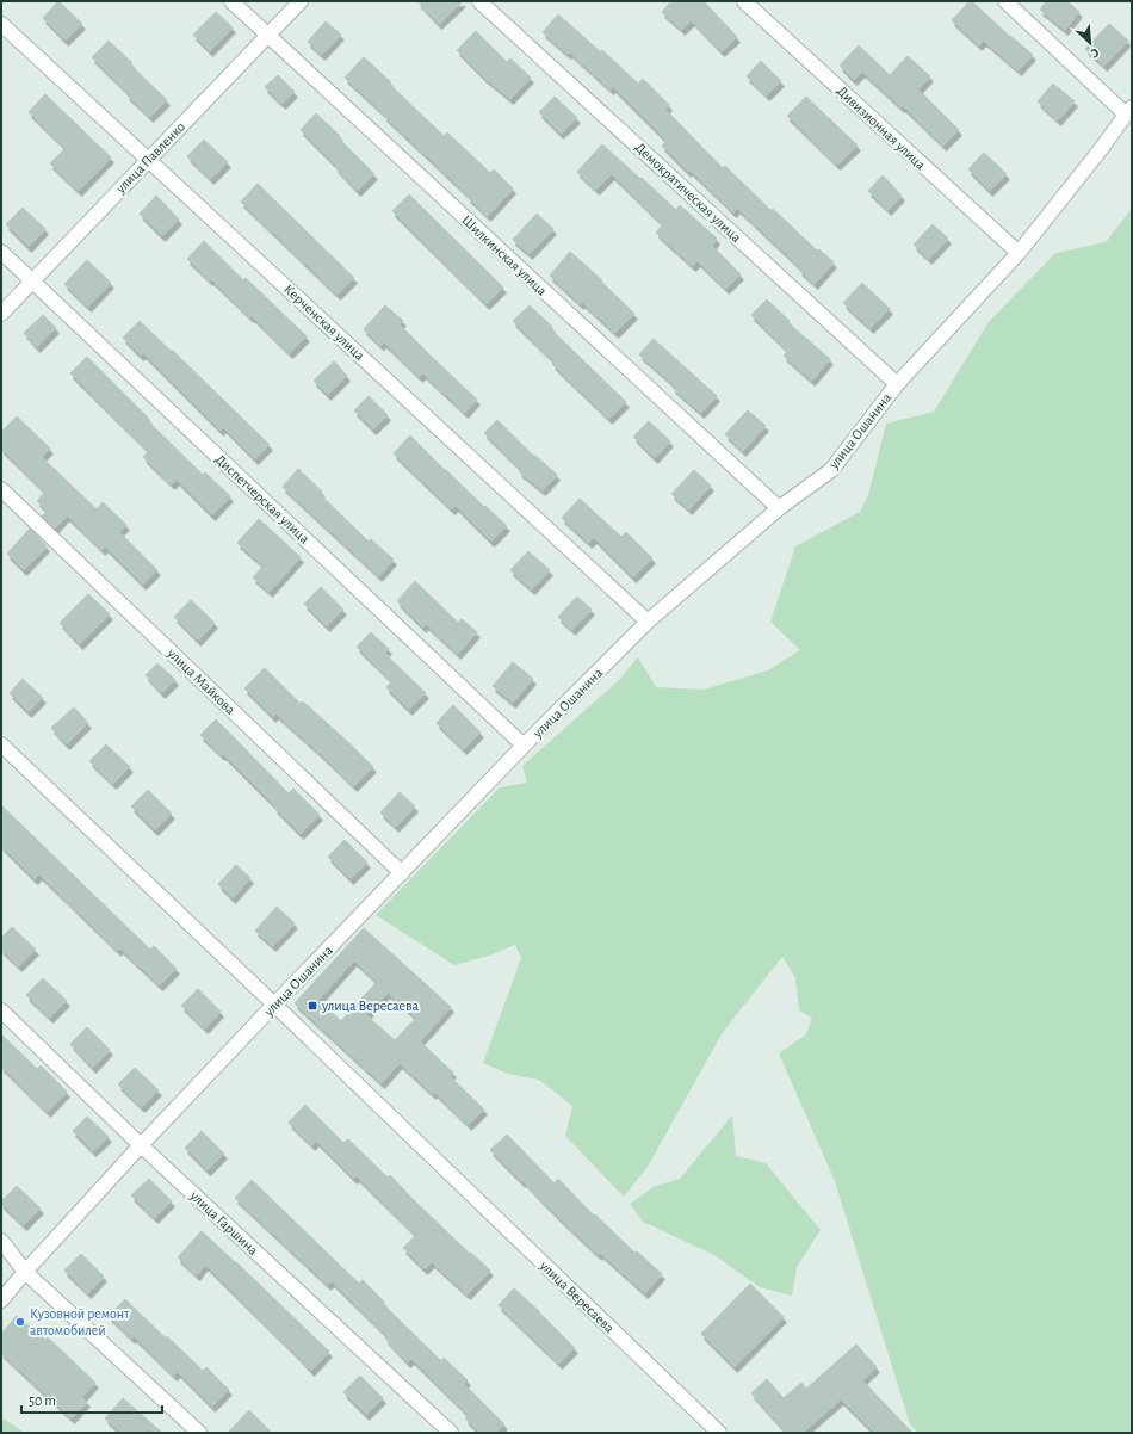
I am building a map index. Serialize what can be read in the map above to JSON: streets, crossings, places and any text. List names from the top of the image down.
{
  "streets": {
    "street": [
      "Дивизионная улица",
      "улица Павленко",
      "Демократическая улица",
      "Шилкинская улица",
      "Керченская улица",
      "улица Ошанина",
      "Диспетчерская улица",
      "улица Майкова",
      "улица Гаршина",
      "улица Вересаева"
    ]
  },
  "crossings": [
    ["Дивизионная улица", "улица Ошанина"],
    ["улица Павленко", "Шилкинская улица"],
    ["улица Павленко", "Керченская улица"],
    ["улица Павленко", "Диспетчерская улица"],
    ["Демократическая улица", "улица Ошанина"],
    ["Шилкинская улица", "улица Ошанина"],
    ["Керченская улица", "улица Ошанина"],
    ["улица Ошанина", "Диспетчерская улица"],
    ["улица Ошанина", "улица Майкова"],
    ["улица Ошанина", "улица Гаршина"],
    ["улица Ошанина", "улица Вересаева"]
  ],
  "places": {
    "transit": ["улица Вересаева"],
    "other": ["Кузовной ремонт автомобилей"]
  },
  "scale_bar": "50 m",
  "north": "bottom right"
}
